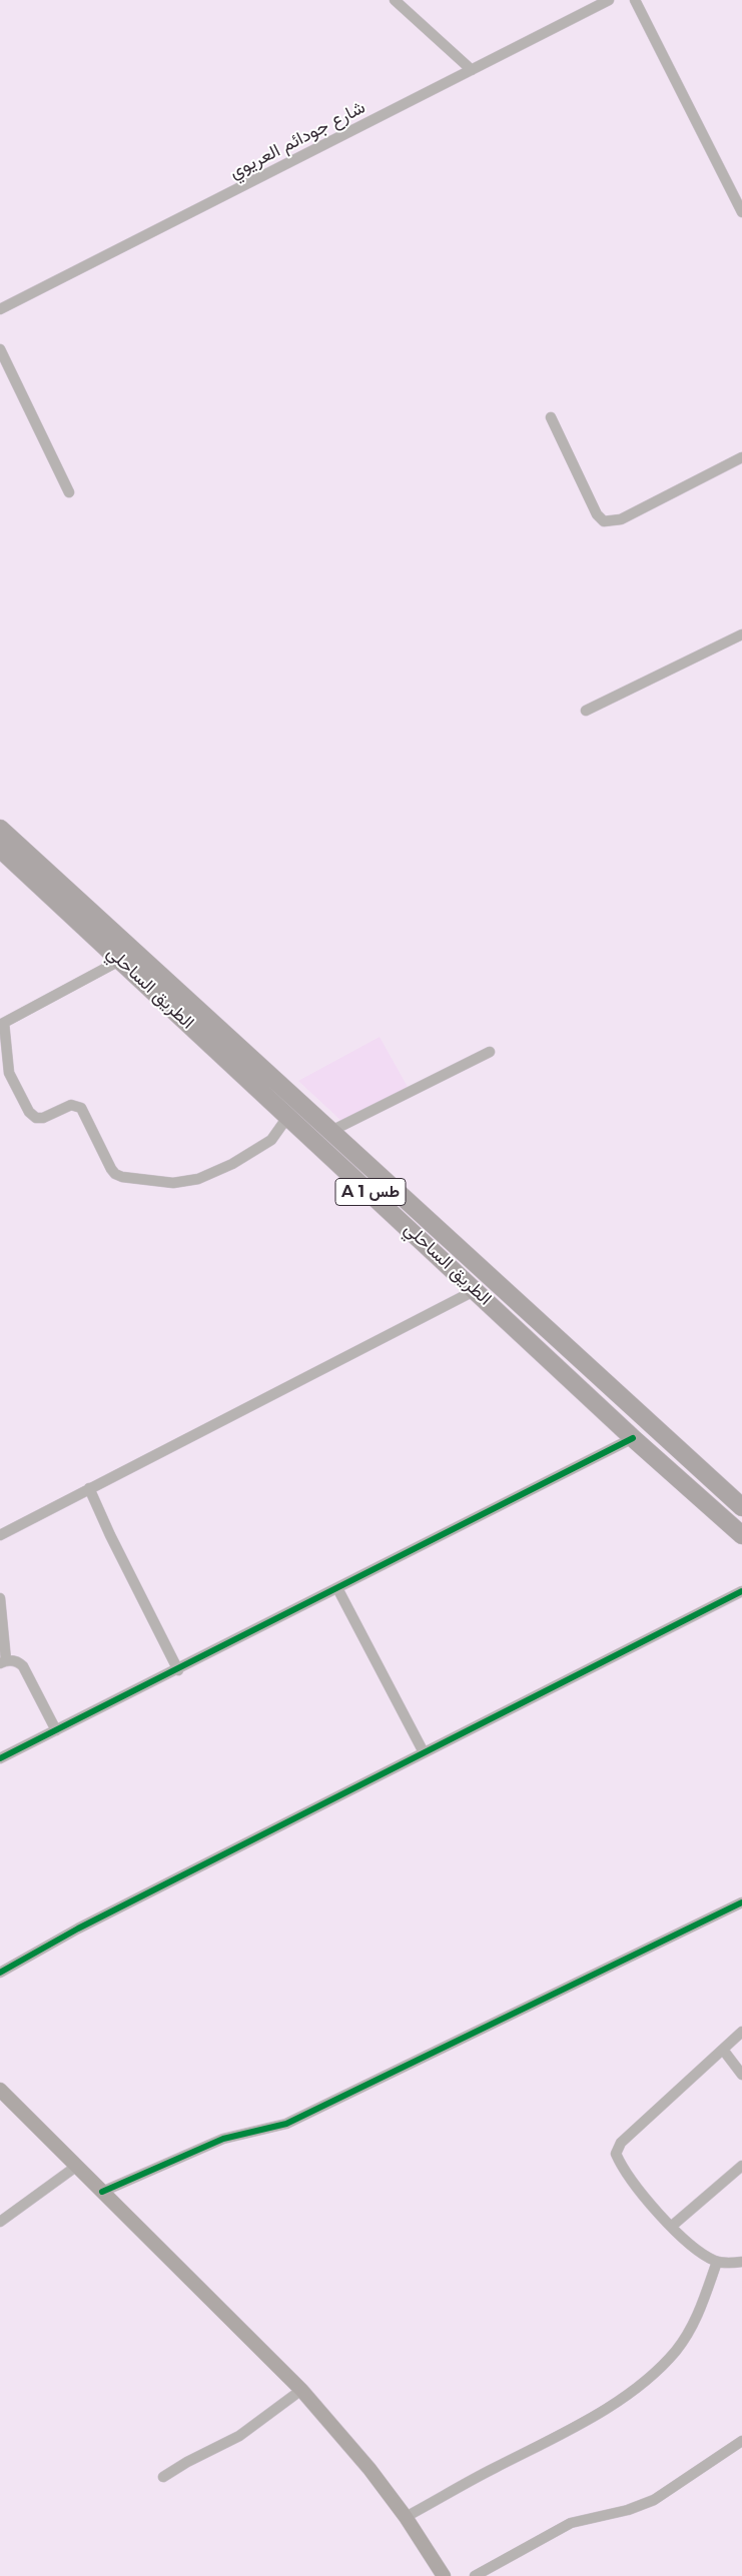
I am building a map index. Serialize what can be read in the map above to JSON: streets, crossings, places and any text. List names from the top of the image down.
{
  "streets": {
    "highway": ["الطريق الساحلي", "A 1 طس"],
    "street": ["شارع جودائم العريوي"]
  }
}
